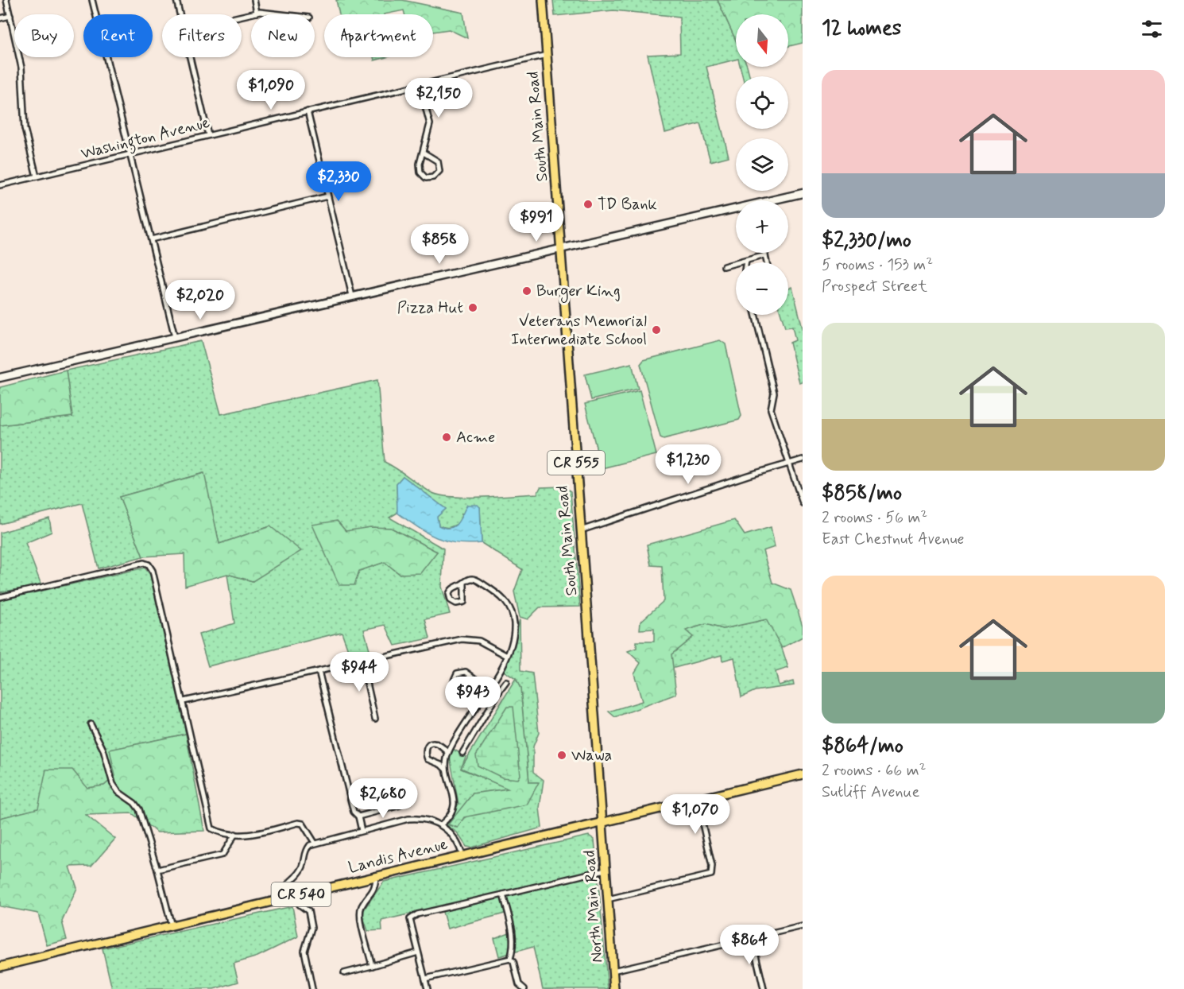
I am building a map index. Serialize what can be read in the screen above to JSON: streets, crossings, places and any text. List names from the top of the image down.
{
  "streets": {
    "main road": [
      "South Main Road",
      "CR 555",
      "Landis Avenue",
      "CR 540",
      "North Main Road"
    ],
    "street": ["Washington Avenue"]
  },
  "crossings": [
    ["South Main Road", "Washington Avenue"],
    ["South Main Road", "Landis Avenue"],
    ["South Main Road", "North Main Road"],
    ["Landis Avenue", "North Main Road"]
  ],
  "places": [
    "TD Bank",
    "Burger King",
    "Pizza Hut",
    "Veterans Memorial Intermediate School",
    "Acme",
    "Wawa"
  ],
  "north": "bottom",
  "page": {
    "heading": "12 homes",
    "map_buttons": ["+", "−"],
    "chip": [
      "Buy",
      "Rent",
      "Filters",
      "New",
      "Apartment"
    ],
    "list": [
      {
        "name": "$2,330/mo",
        "note": "5 rooms · 153 m² · Prospect Street"
      },
      {
        "name": "$858/mo",
        "note": "2 rooms · 56 m² · East Chestnut Avenue"
      },
      {
        "name": "$864/mo",
        "note": "2 rooms · 66 m² · Sutliff Avenue"
      }
    ],
    "price": [
      "$1,090",
      "$2,150",
      "$2,330",
      "$991",
      "$858",
      "$2,020",
      "$1,230",
      "$944",
      "$943",
      "$2,680",
      "$1,070",
      "$864"
    ]
  }
}
